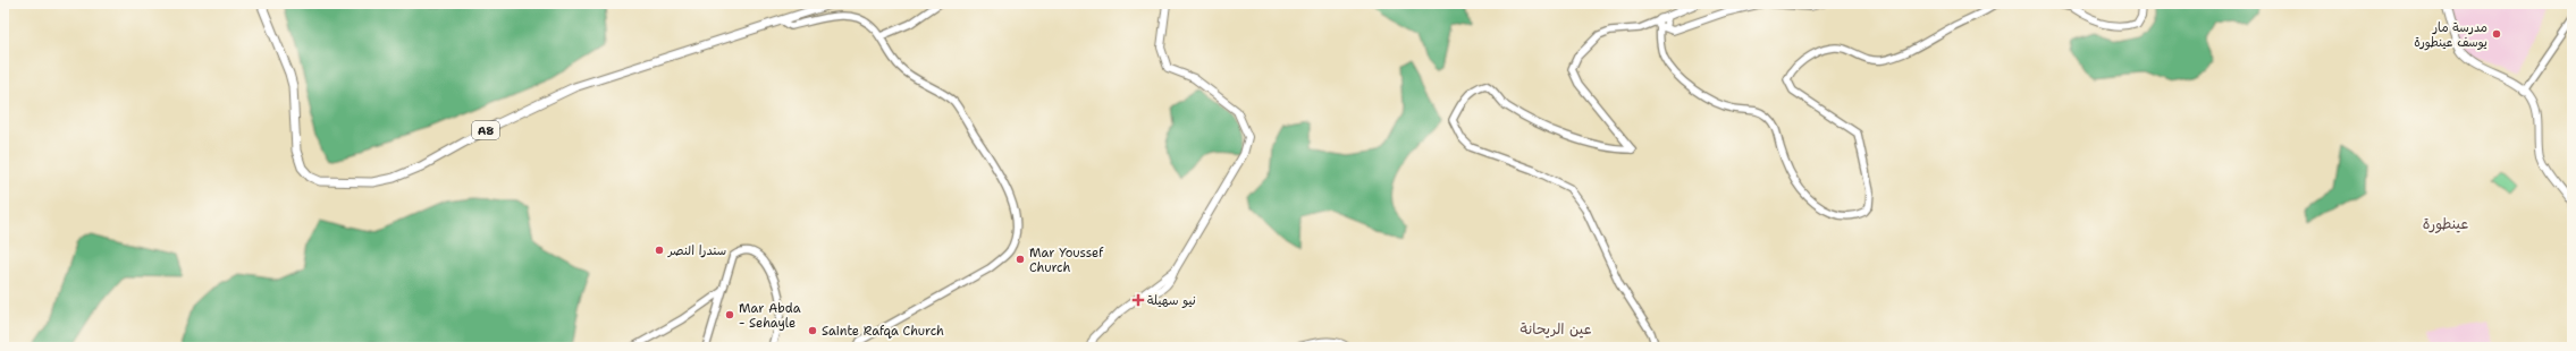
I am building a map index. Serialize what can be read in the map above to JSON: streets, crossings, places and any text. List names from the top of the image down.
{
  "streets": {
    "highway": ["A8"]
  },
  "districts": ["عينطورة", "عين الريحانة"],
  "places": {
    "other": [
      "مدرسة مار يوسف عينطورة",
      "سندرا النصر",
      "Mar Youssef Church",
      "Mar Abda - Sehayle",
      "Sainte Rafqa Church"
    ],
    "health": ["نيو سهيلة"]
  }
}
